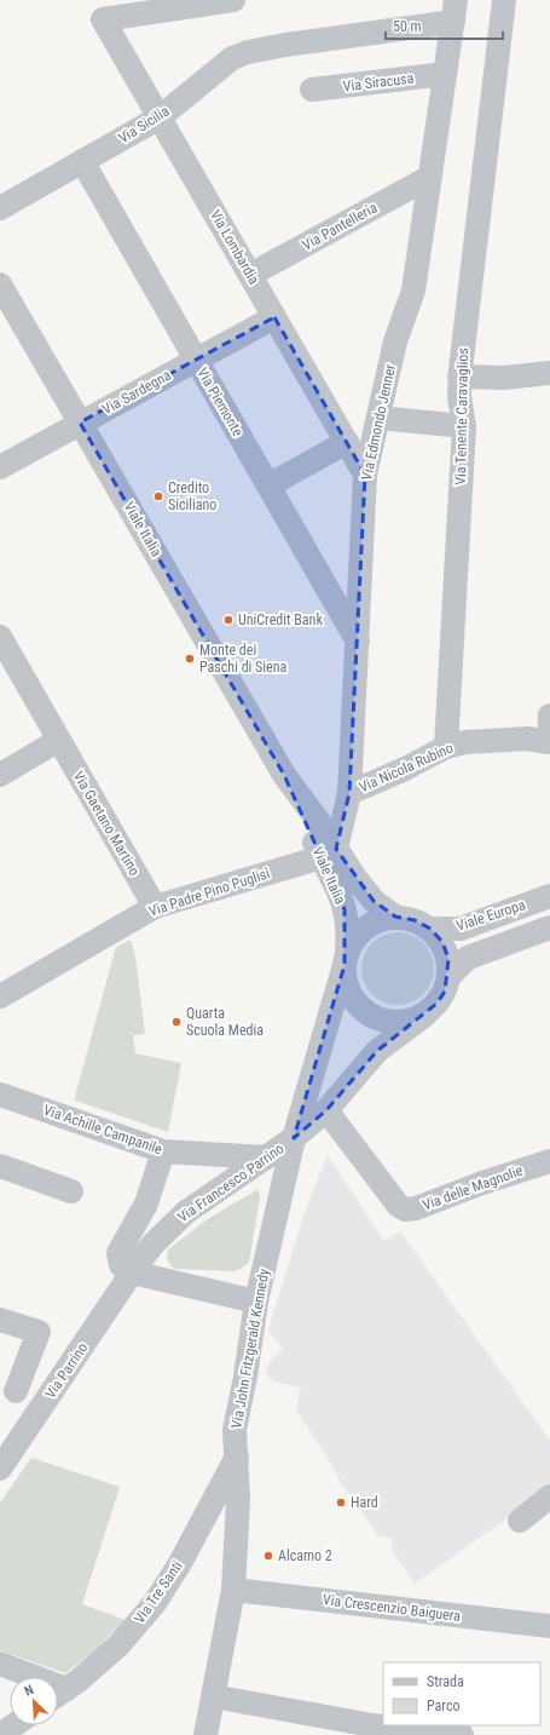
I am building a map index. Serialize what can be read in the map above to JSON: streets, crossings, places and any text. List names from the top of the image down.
{
  "streets": {
    "street": [
      "Via Siracusa",
      "Via Sicilia",
      "Via Pantelleria",
      "Via Lombardia",
      "Via Sardegna",
      "Via Piemonte",
      "Via Tenente Caravaglios",
      "Via Edmondo Jenner",
      "Viale Italia",
      "Via Nicola Rubino",
      "Via Gaetano Martino",
      "Via Padre Pino Puglisi",
      "Viale Europa",
      "Via Achille Campanile",
      "Via Francesco Parrino",
      "Via delle Magnolie",
      "Via John Fitzgerald Kennedy",
      "Via Parrino",
      "Via Tre Santi",
      "Via Crescenzio Baiguera"
    ]
  },
  "crossings": [
    ["Via Siracusa", "Via Edmondo Jenner"],
    ["Via Sicilia", "Via Lombardia"],
    ["Via Sicilia", "Via Piemonte"],
    ["Via Sicilia", "Via Edmondo Jenner"],
    ["Via Pantelleria", "Via Lombardia"],
    ["Via Pantelleria", "Via Edmondo Jenner"],
    ["Via Lombardia", "Via Sardegna"],
    ["Via Lombardia", "Via Edmondo Jenner"],
    ["Via Sardegna", "Via Piemonte"],
    ["Via Sardegna", "Viale Italia"],
    ["Via Piemonte", "Via Edmondo Jenner"],
    ["Via Tenente Caravaglios", "Via Nicola Rubino"],
    ["Via Edmondo Jenner", "Viale Italia"],
    ["Via Edmondo Jenner", "Via Nicola Rubino"],
    ["Via Edmondo Jenner", "Via Padre Pino Puglisi"],
    ["Viale Italia", "Via Padre Pino Puglisi"],
    ["Viale Italia", "Viale Europa"],
    ["Viale Italia", "Via John Fitzgerald Kennedy"],
    ["Via Gaetano Martino", "Via Padre Pino Puglisi"],
    ["Viale Europa", "Via John Fitzgerald Kennedy"],
    ["Via Achille Campanile", "Via Francesco Parrino"],
    ["Via Francesco Parrino", "Via John Fitzgerald Kennedy"],
    ["Via Francesco Parrino", "Via Parrino"],
    ["Via John Fitzgerald Kennedy", "Via Tre Santi"],
    ["Via John Fitzgerald Kennedy", "Via Crescenzio Baiguera"]
  ],
  "places": [
    "Credito Siciliano",
    "UniCredit Bank",
    "Monte dei Paschi di Siena",
    "Quarta Scuola Media",
    "Hard",
    "Alcamo 2"
  ],
  "legend": ["Strada", "Parco"],
  "scale_bar": "50 m",
  "north": "top left"
}
